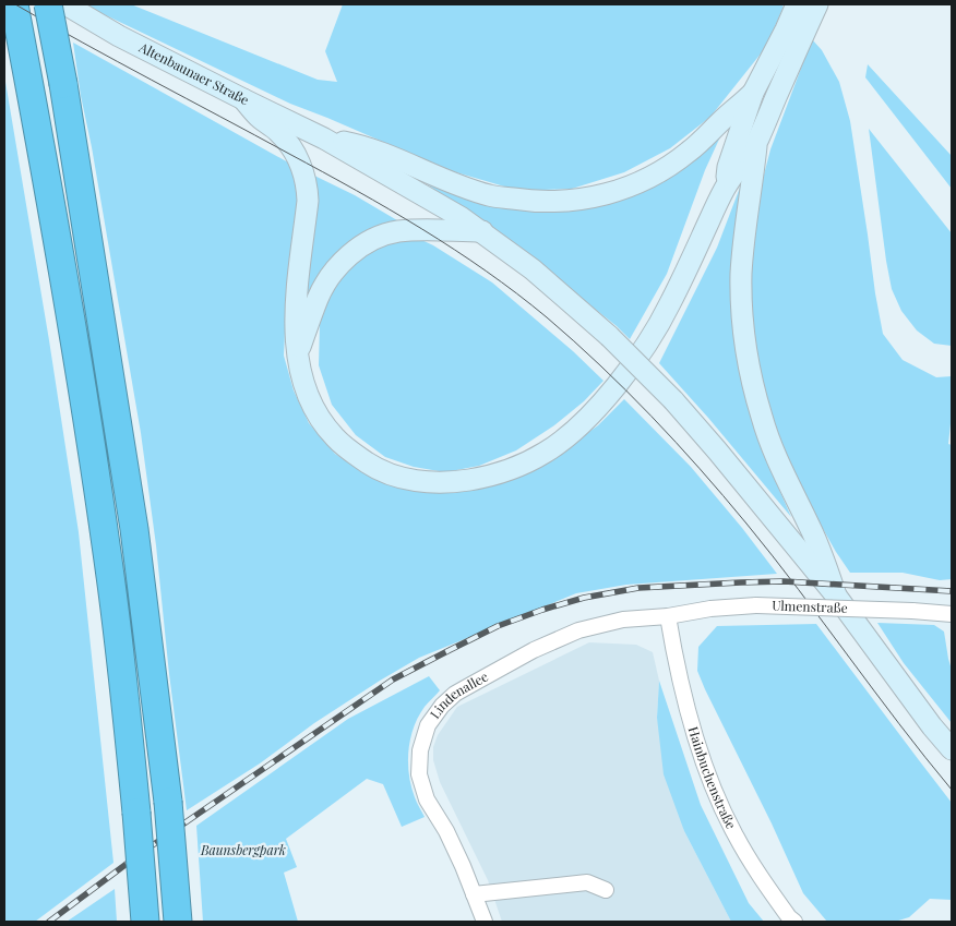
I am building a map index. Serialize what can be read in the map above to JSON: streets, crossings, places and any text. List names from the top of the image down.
{
  "streets": {
    "main road": ["Altenbaunaer Straße"],
    "street": ["Ulmenstraße", "Lindenallee", "Hainbuchenstraße"]
  },
  "crossings": [
    ["Ulmenstraße", "Lindenallee"],
    ["Ulmenstraße", "Hainbuchenstraße"],
    ["Lindenallee", "Hainbuchenstraße"]
  ],
  "parks": ["Baunsbergpark"]
}
